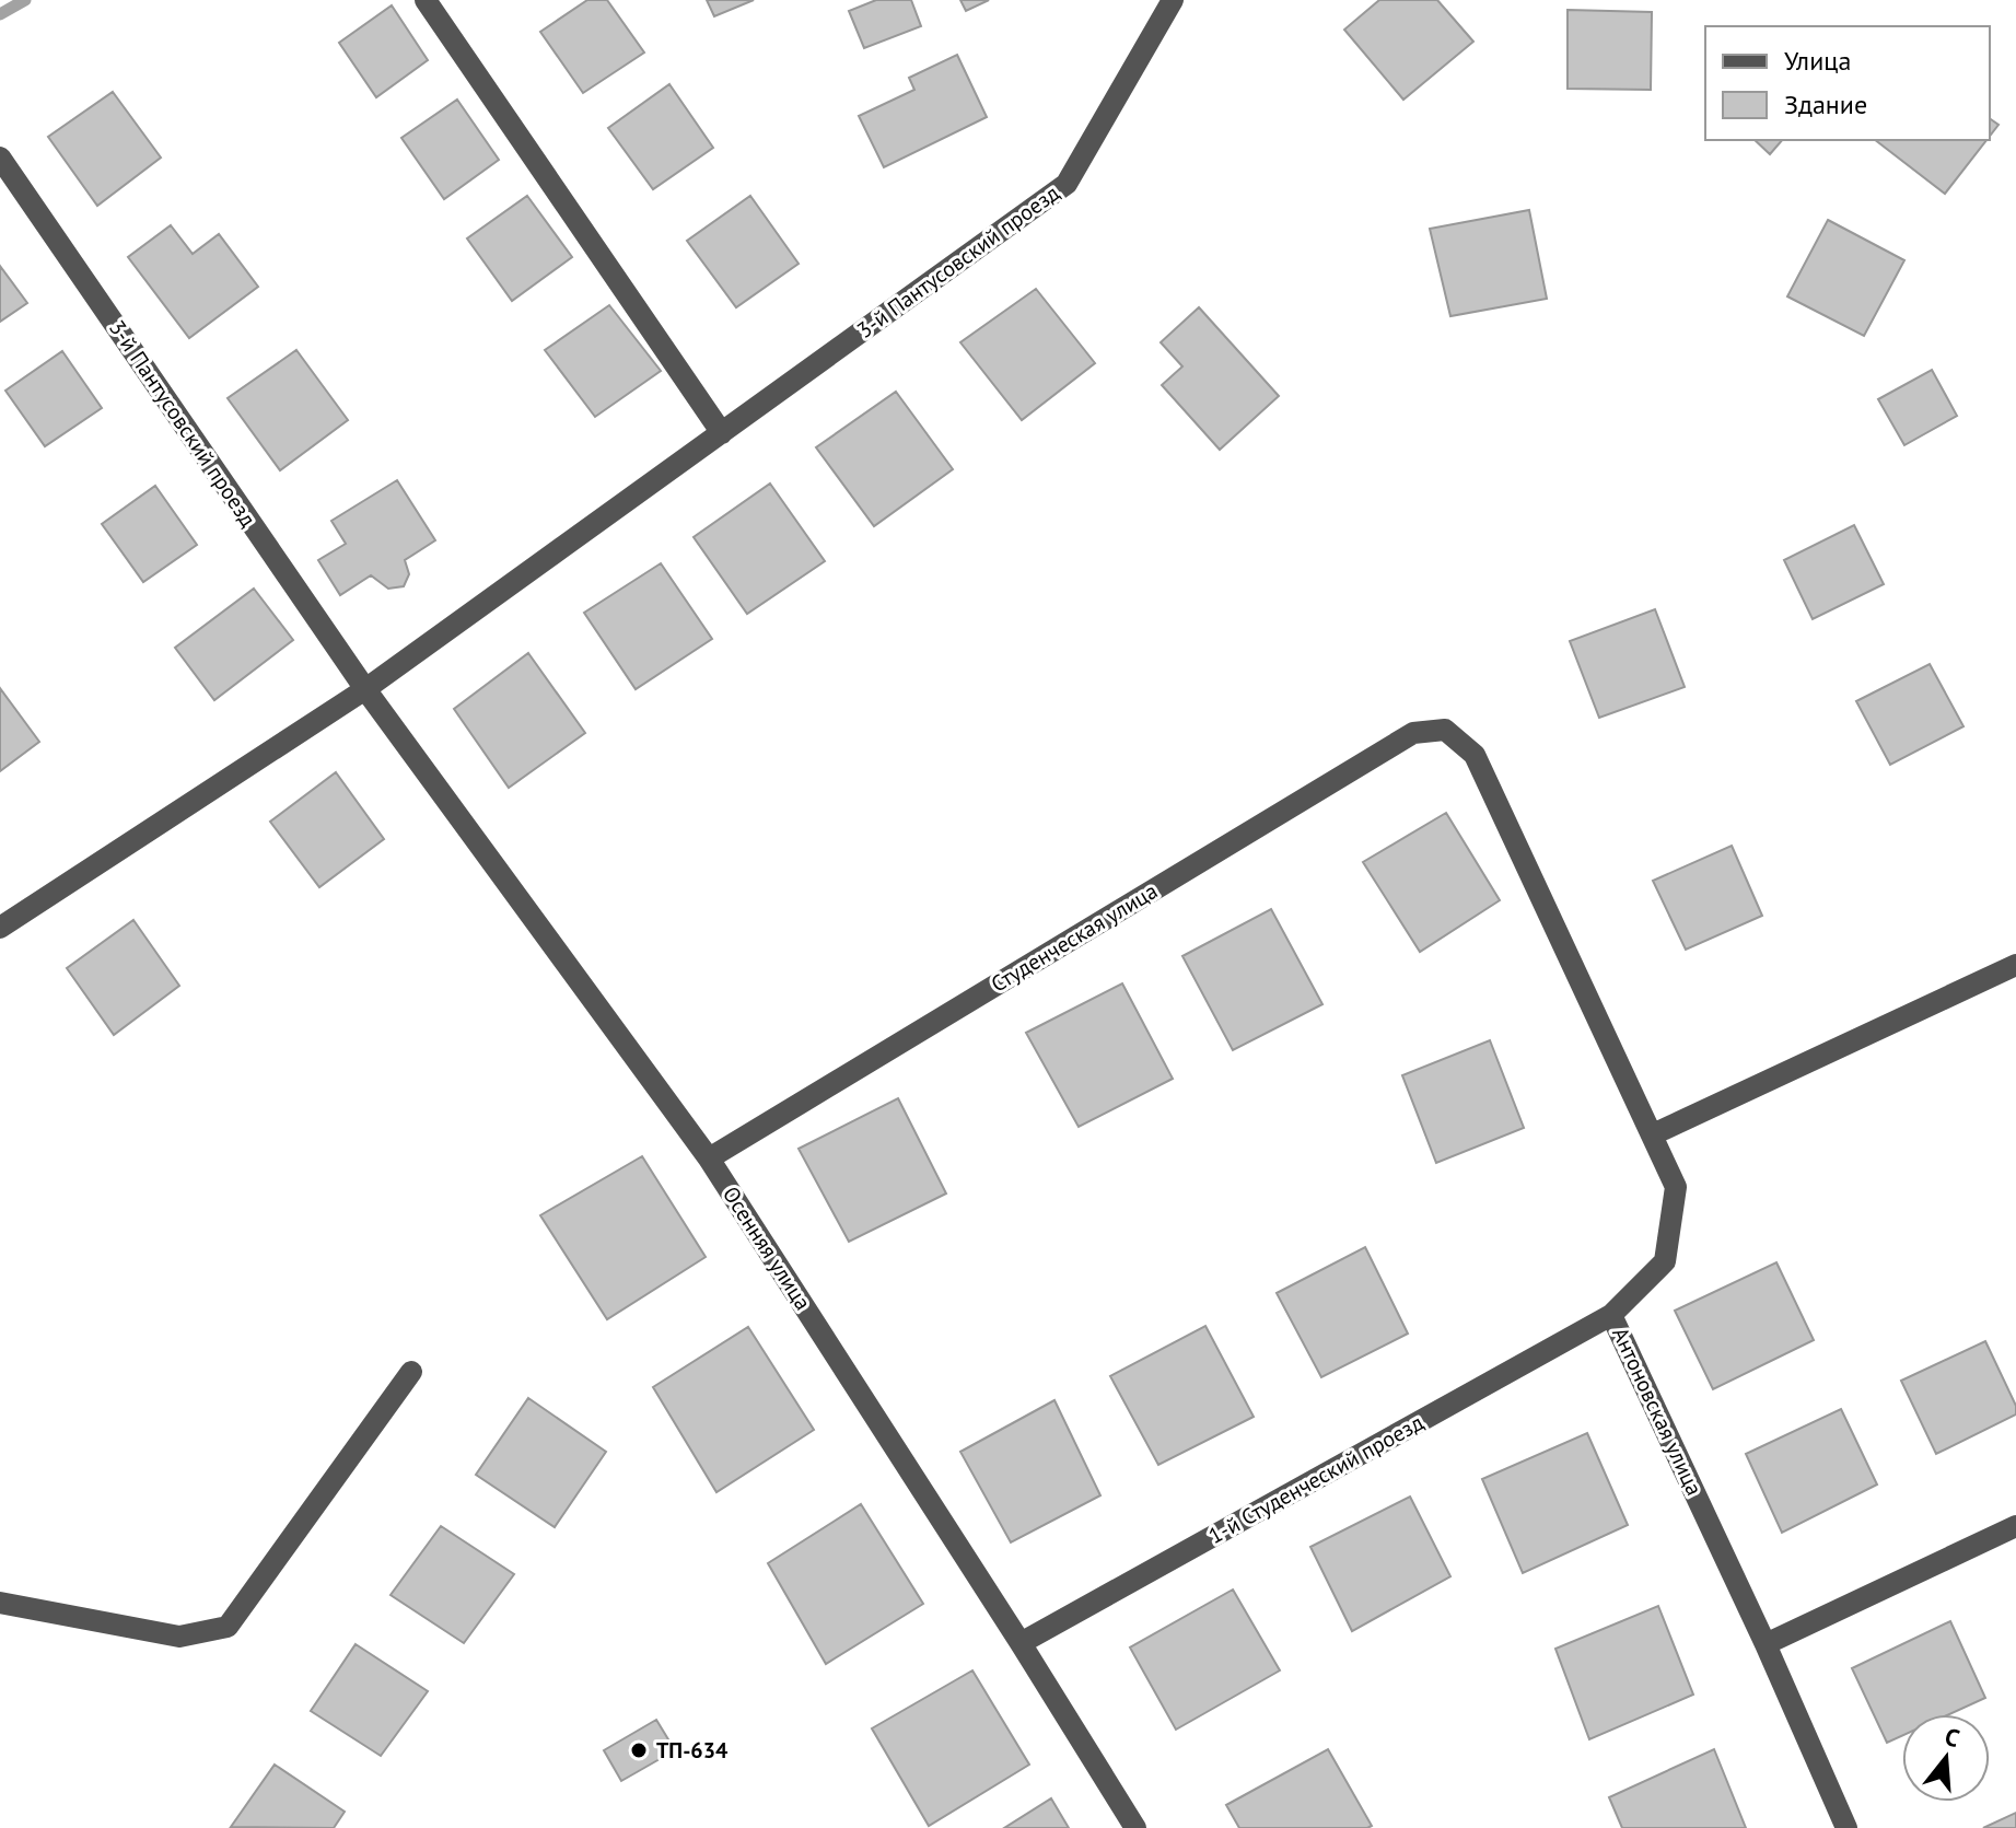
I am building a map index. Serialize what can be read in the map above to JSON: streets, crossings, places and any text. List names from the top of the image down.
{
  "streets": {
    "street": [
      "3-й Пантусовский проезд",
      "Студенческая улица",
      "Осенняя улица",
      "Антоновская улица",
      "1-й Студенческий проезд"
    ]
  },
  "crossings": [
    ["3-й Пантусовский проезд", "Осенняя улица"],
    ["Студенческая улица", "Осенняя улица"],
    ["Студенческая улица", "Антоновская улица"],
    ["Осенняя улица", "1-й Студенческий проезд"],
    ["Антоновская улица", "1-й Студенческий проезд"]
  ],
  "places": ["ТП-634"],
  "legend": ["Улица", "Здание"],
  "north": "top"
}
